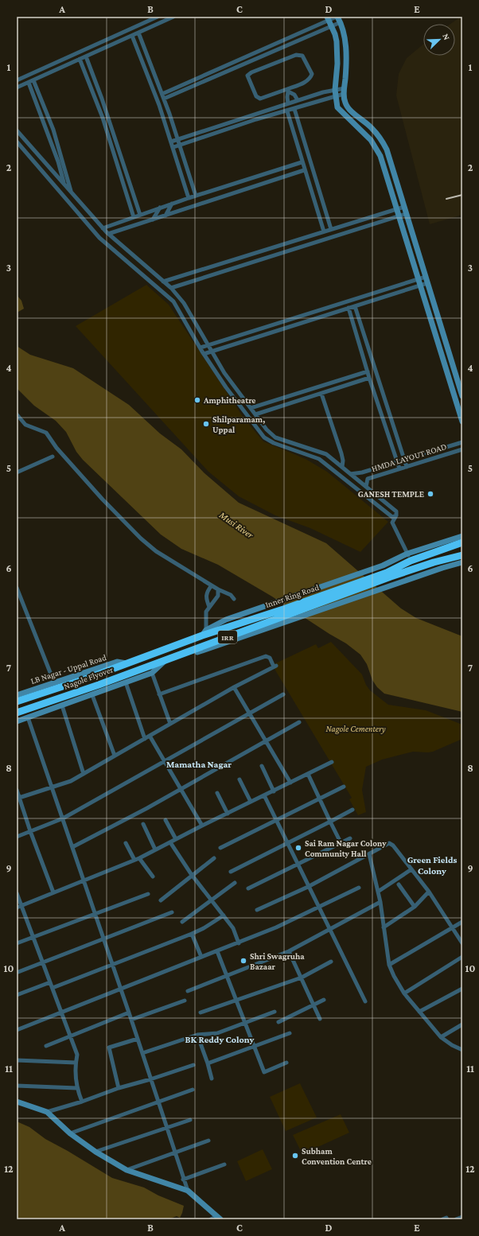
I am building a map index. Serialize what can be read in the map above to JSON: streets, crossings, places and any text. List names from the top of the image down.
{
  "streets": {
    "highway": ["Inner Ring Road", "IRR", "Nagole Flyover"],
    "street": ["HMDA LAYOUT ROAD", "LB Nagar - Uppal Road"]
  },
  "crossings": [
    ["Inner Ring Road", "LB Nagar - Uppal Road"],
    ["Inner Ring Road", "Nagole Flyover"],
    ["LB Nagar - Uppal Road", "Nagole Flyover"]
  ],
  "districts": ["Mamatha Nagar", "Green Fields Colony", "BK Reddy Colony"],
  "water": ["Musi River"],
  "parks": ["Nagole Cementery"],
  "places": [
    "Amphitheatre",
    "Shilparamam, Uppal",
    "GANESH TEMPLE",
    "Sai Ram Nagar Colony Community Hall",
    "Shri Swagruha Bazaar",
    "Subham Convention Centre"
  ],
  "north": "top right",
  "grid": {
    "columns": [
      "A",
      "B",
      "C",
      "D",
      "E"
    ],
    "rows": [
      "1",
      "2",
      "3",
      "4",
      "5",
      "6",
      "7",
      "8",
      "9",
      "10",
      "11",
      "12"
    ]
  }
}
